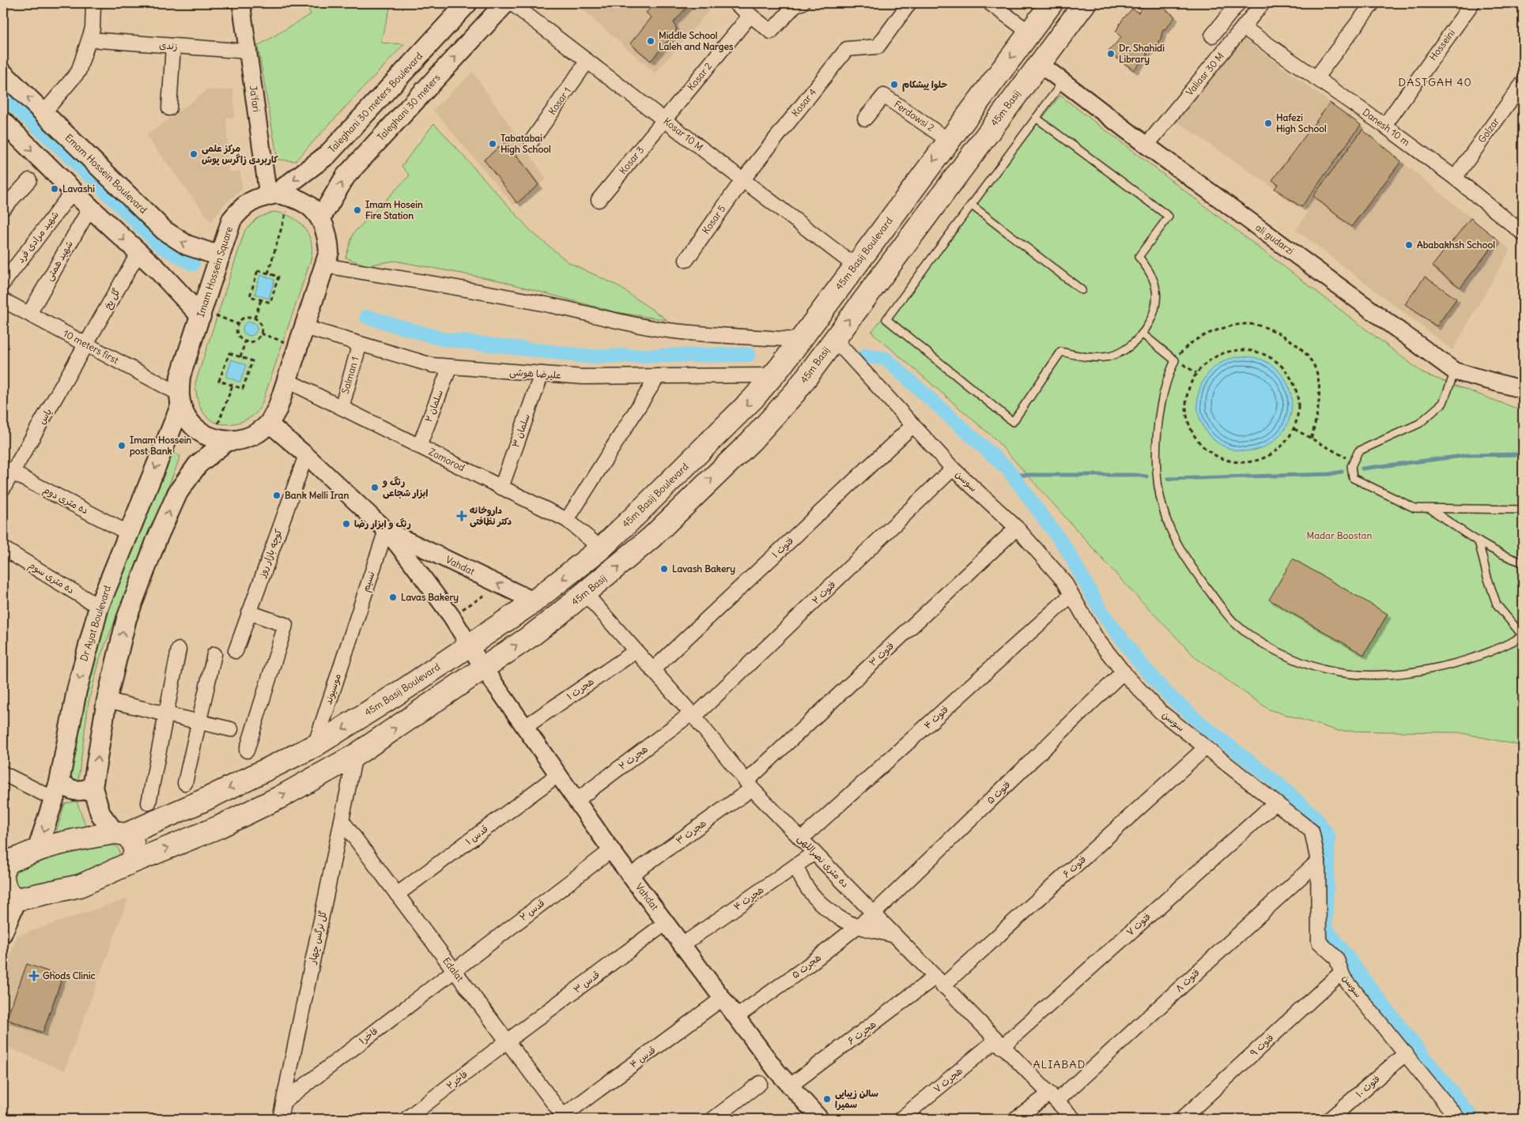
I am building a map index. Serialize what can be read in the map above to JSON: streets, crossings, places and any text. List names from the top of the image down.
{
  "streets": {
    "main road": [
      "Taleghani 30 meters Boulevard",
      "Taleghani 30 meters",
      "45m Basij",
      "Emam Hossein Boulevard",
      "45m Basij Boulevard",
      "Imam Hossein Square",
      "Dr Ayat Boulevard"
    ],
    "street": [
      "Hosseini",
      "زندی",
      "Valiasr 30 M",
      "Kosar 2",
      "Ja'fari",
      "Kosar 1",
      "Kosar 4",
      "Ferdowsi 2",
      "Danesh 10 m",
      "Golzar",
      "Kosar 10 M",
      "Kosar 3",
      "Kosar 5",
      "شهید مرادی فرد",
      "ali gudarzi",
      "شهید همتی",
      "گل یخ",
      "10 meters first",
      "علیرضا هوشی",
      "Salman 1",
      "سلمان ۲",
      "یاس",
      "سلمان ۳",
      "Zomorod",
      "سوسن",
      "ده متری دوم",
      "فتوت ۱",
      "کوچه بازار روز",
      "Vahdat",
      "ده متری سوم",
      "نسیم",
      "فتوت ۲",
      "فتوت ۳",
      "موسیوند",
      "هجرت ۱",
      "فتوت ۴",
      "هجرت ۲",
      "فتوت ۵",
      "هجرت ۳",
      "قدس ۱",
      "ده متری نصراللهی",
      "فتوت ۶",
      "هجرت ۴",
      "قدس ۲",
      "فتوت ۷",
      "گل نرگس چهار",
      "هجرت ۵",
      "Edalat",
      "فتوت ۸",
      "قدس ۳",
      "هجرت ۶",
      "فاخر۱",
      "فتوت ۹",
      "قدس ۴",
      "فاخر۲",
      "هجرت ۷",
      "فتوت ۱۰"
    ]
  },
  "crossings": [
    ["Hosseini", "Danesh 10 m"],
    ["زندی", "Ja'fari"],
    ["Valiasr 30 M", "Danesh 10 m"],
    ["Valiasr 30 M", "ali gudarzi"],
    ["Kosar 2", "Kosar 10 M"],
    ["Kosar 2", "Kosar 3"],
    ["Ja'fari", "Taleghani 30 meters Boulevard"],
    ["Ja'fari", "Imam Hossein Square"],
    ["Kosar 1", "Kosar 10 M"],
    ["Taleghani 30 meters Boulevard", "Imam Hossein Square"],
    ["Kosar 4", "Kosar 10 M"],
    ["Kosar 4", "Kosar 5"],
    ["45m Basij", "ali gudarzi"],
    ["45m Basij", "سوسن"],
    ["45m Basij", "Vahdat"],
    ["45m Basij", "ده متری نصراللهی"],
    ["Ferdowsi 2", "45m Basij Boulevard"],
    ["Danesh 10 m", "Golzar"],
    ["Kosar 10 M", "Kosar 3"],
    ["Kosar 10 M", "Kosar 5"],
    ["Kosar 10 M", "45m Basij Boulevard"],
    ["Emam Hossein Boulevard", "Imam Hossein Square"],
    ["45m Basij Boulevard", "علیرضا هوشی"],
    ["45m Basij Boulevard", "Zomorod"],
    ["45m Basij Boulevard", "Vahdat"],
    ["45m Basij Boulevard", "Dr Ayat Boulevard"],
    ["45m Basij Boulevard", "موسیوند"],
    ["شهید همتی", "10 meters first"],
    ["Imam Hossein Square", "10 meters first"],
    ["Imam Hossein Square", "Dr Ayat Boulevard"],
    ["گل یخ", "10 meters first"],
    ["گل یخ", "یاس"],
    ["10 meters first", "یاس"],
    ["10 meters first", "Dr Ayat Boulevard"],
    ["علیرضا هوشی", "Salman 1"],
    ["علیرضا هوشی", "سلمان ۲"],
    ["علیرضا هوشی", "سلمان ۳"],
    ["Salman 1", "Zomorod"],
    ["سلمان ۲", "Zomorod"],
    ["یاس", "ده متری دوم"],
    ["سلمان ۳", "Zomorod"],
    ["سوسن", "فتوت ۱"],
    ["سوسن", "فتوت ۲"],
    ["سوسن", "فتوت ۳"],
    ["سوسن", "فتوت ۴"],
    ["سوسن", "فتوت ۵"],
    ["سوسن", "فتوت ۶"],
    ["سوسن", "فتوت ۷"],
    ["سوسن", "فتوت ۸"],
    ["سوسن", "فتوت ۹"],
    ["سوسن", "فتوت ۱۰"],
    ["ده متری دوم", "Dr Ayat Boulevard"],
    ["فتوت ۱", "ده متری نصراللهی"],
    ["کوچه بازار روز", "Vahdat"],
    ["Vahdat", "نسیم"],
    ["Vahdat", "هجرت ۱"],
    ["Vahdat", "هجرت ۲"],
    ["Vahdat", "هجرت ۳"],
    ["Vahdat", "قدس ۱"],
    ["Vahdat", "هجرت ۴"],
    ["Vahdat", "قدس ۲"],
    ["Vahdat", "هجرت ۵"],
    ["Vahdat", "قدس ۳"],
    ["Vahdat", "هجرت ۶"],
    ["Vahdat", "قدس ۴"],
    ["ده متری سوم", "Dr Ayat Boulevard"],
    ["نسیم", "موسیوند"],
    ["فتوت ۲", "هجرت ۲"],
    ["فتوت ۲", "ده متری نصراللهی"],
    ["فتوت ۳", "هجرت ۳"],
    ["فتوت ۳", "ده متری نصراللهی"],
    ["هجرت ۱", "ده متری نصراللهی"],
    ["فتوت ۴", "ده متری نصراللهی"],
    ["هجرت ۲", "ده متری نصراللهی"],
    ["فتوت ۵", "ده متری نصراللهی"],
    ["فتوت ۵", "هجرت ۵"],
    ["هجرت ۳", "ده متری نصراللهی"],
    ["قدس ۱", "Edalat"],
    ["ده متری نصراللهی", "فتوت ۶"],
    ["ده متری نصراللهی", "هجرت ۴"],
    ["ده متری نصراللهی", "فتوت ۷"],
    ["ده متری نصراللهی", "هجرت ۵"],
    ["ده متری نصراللهی", "فتوت ۸"],
    ["ده متری نصراللهی", "هجرت ۶"],
    ["ده متری نصراللهی", "هجرت ۷"],
    ["فتوت ۶", "هجرت ۶"],
    ["قدس ۲", "Edalat"],
    ["قدس ۲", "فاخر۱"],
    ["فتوت ۷", "هجرت ۷"],
    ["گل نرگس چهار", "Edalat"],
    ["گل نرگس چهار", "فاخر۱"],
    ["Edalat", "قدس ۳"],
    ["Edalat", "فاخر۱"],
    ["Edalat", "قدس ۴"],
    ["Edalat", "فاخر۲"],
    ["قدس ۳", "فاخر۲"]
  ],
  "one_way": ["Taleghani 30 meters Boulevard", "Taleghani 30 meters", "45m Basij"],
  "districts": ["DASTGAH 40", "ALIABAD"],
  "parks": ["Madar Boostan"],
  "places": {
    "other": [
      "Middle School Laleh and Narges",
      "Dr. Shahidi Library",
      "حلوا پیشکام",
      "Hafezi High School",
      "Tabatabai High School",
      "مرکز علمی کاربردی زاگرس پوش",
      "Lavashi",
      "Imam Hosein Fire Station",
      "Ababakhsh School",
      "Imam Hossein post Bank",
      "رنگ و ابزار شجاعی",
      "Bank Melli Iran",
      "رنگ و ابزار رضا",
      "Lavash Bakery",
      "Lavas Bakery",
      "سالن زیبایی سمیرا"
    ],
    "health": ["داروخانه دکتر نظافتی", "Ghods Clinic"]
  }
}
